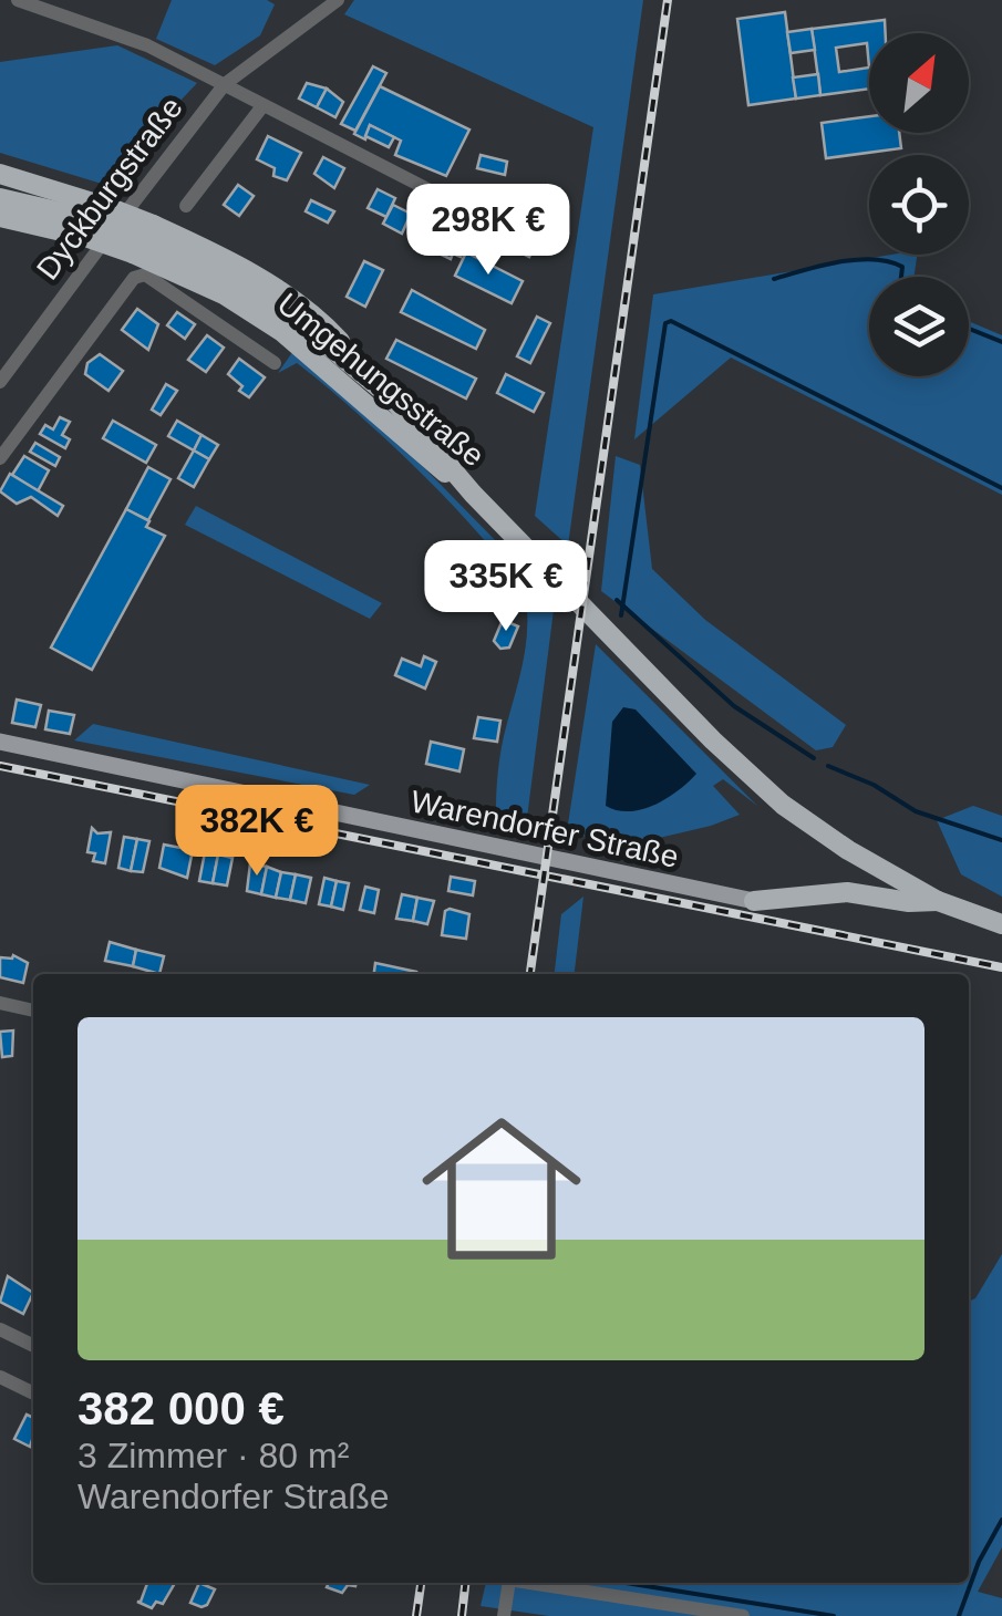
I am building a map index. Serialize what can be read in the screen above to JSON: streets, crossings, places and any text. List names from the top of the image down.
{
  "streets": {
    "highway": ["Umgehungsstraße"],
    "main road": ["Warendorfer Straße"],
    "street": ["Dyckburgstraße"]
  },
  "north": "top right",
  "page": {
    "price": ["298K €", "335K €", "382K €"],
    "list": [
      {
        "name": "382 000 €",
        "note": "3 Zimmer · 80 m² · Warendorfer Straße"
      }
    ]
  }
}
